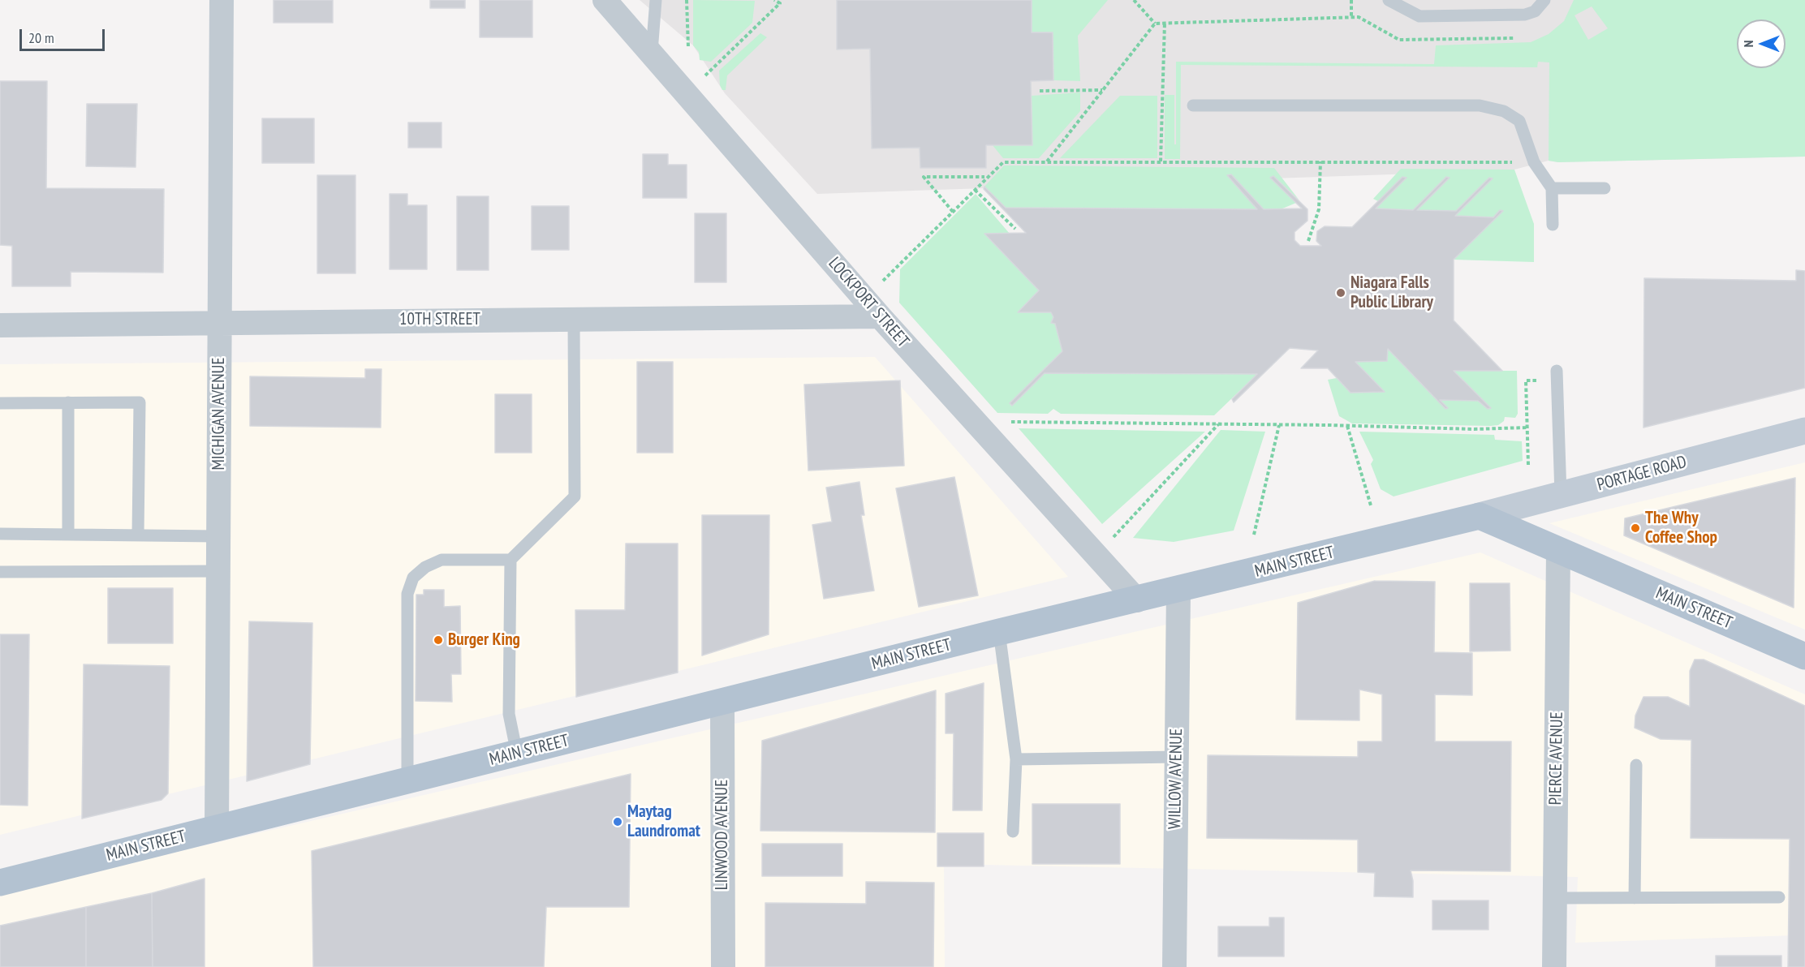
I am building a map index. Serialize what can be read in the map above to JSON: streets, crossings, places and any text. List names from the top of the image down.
{
  "streets": {
    "main road": ["MAIN STREET"],
    "street": [
      "LOCKPORT STREET",
      "10TH STREET",
      "MICHIGAN AVENUE",
      "PORTAGE ROAD",
      "PIERCE AVENUE",
      "WILLOW AVENUE",
      "LINWOOD AVENUE"
    ]
  },
  "crossings": [
    ["LOCKPORT STREET", "10TH STREET"],
    ["LOCKPORT STREET", "MAIN STREET"],
    ["10TH STREET", "MICHIGAN AVENUE"],
    ["MICHIGAN AVENUE", "MAIN STREET"],
    ["PORTAGE ROAD", "MAIN STREET"],
    ["MAIN STREET", "PIERCE AVENUE"],
    ["MAIN STREET", "WILLOW AVENUE"],
    ["MAIN STREET", "LINWOOD AVENUE"]
  ],
  "places": [
    "Niagara Falls Public Library",
    "The Why Coffee Shop",
    "Burger King",
    "Maytag Laundromat"
  ],
  "scale_bar": "20 m",
  "north": "left"
}
